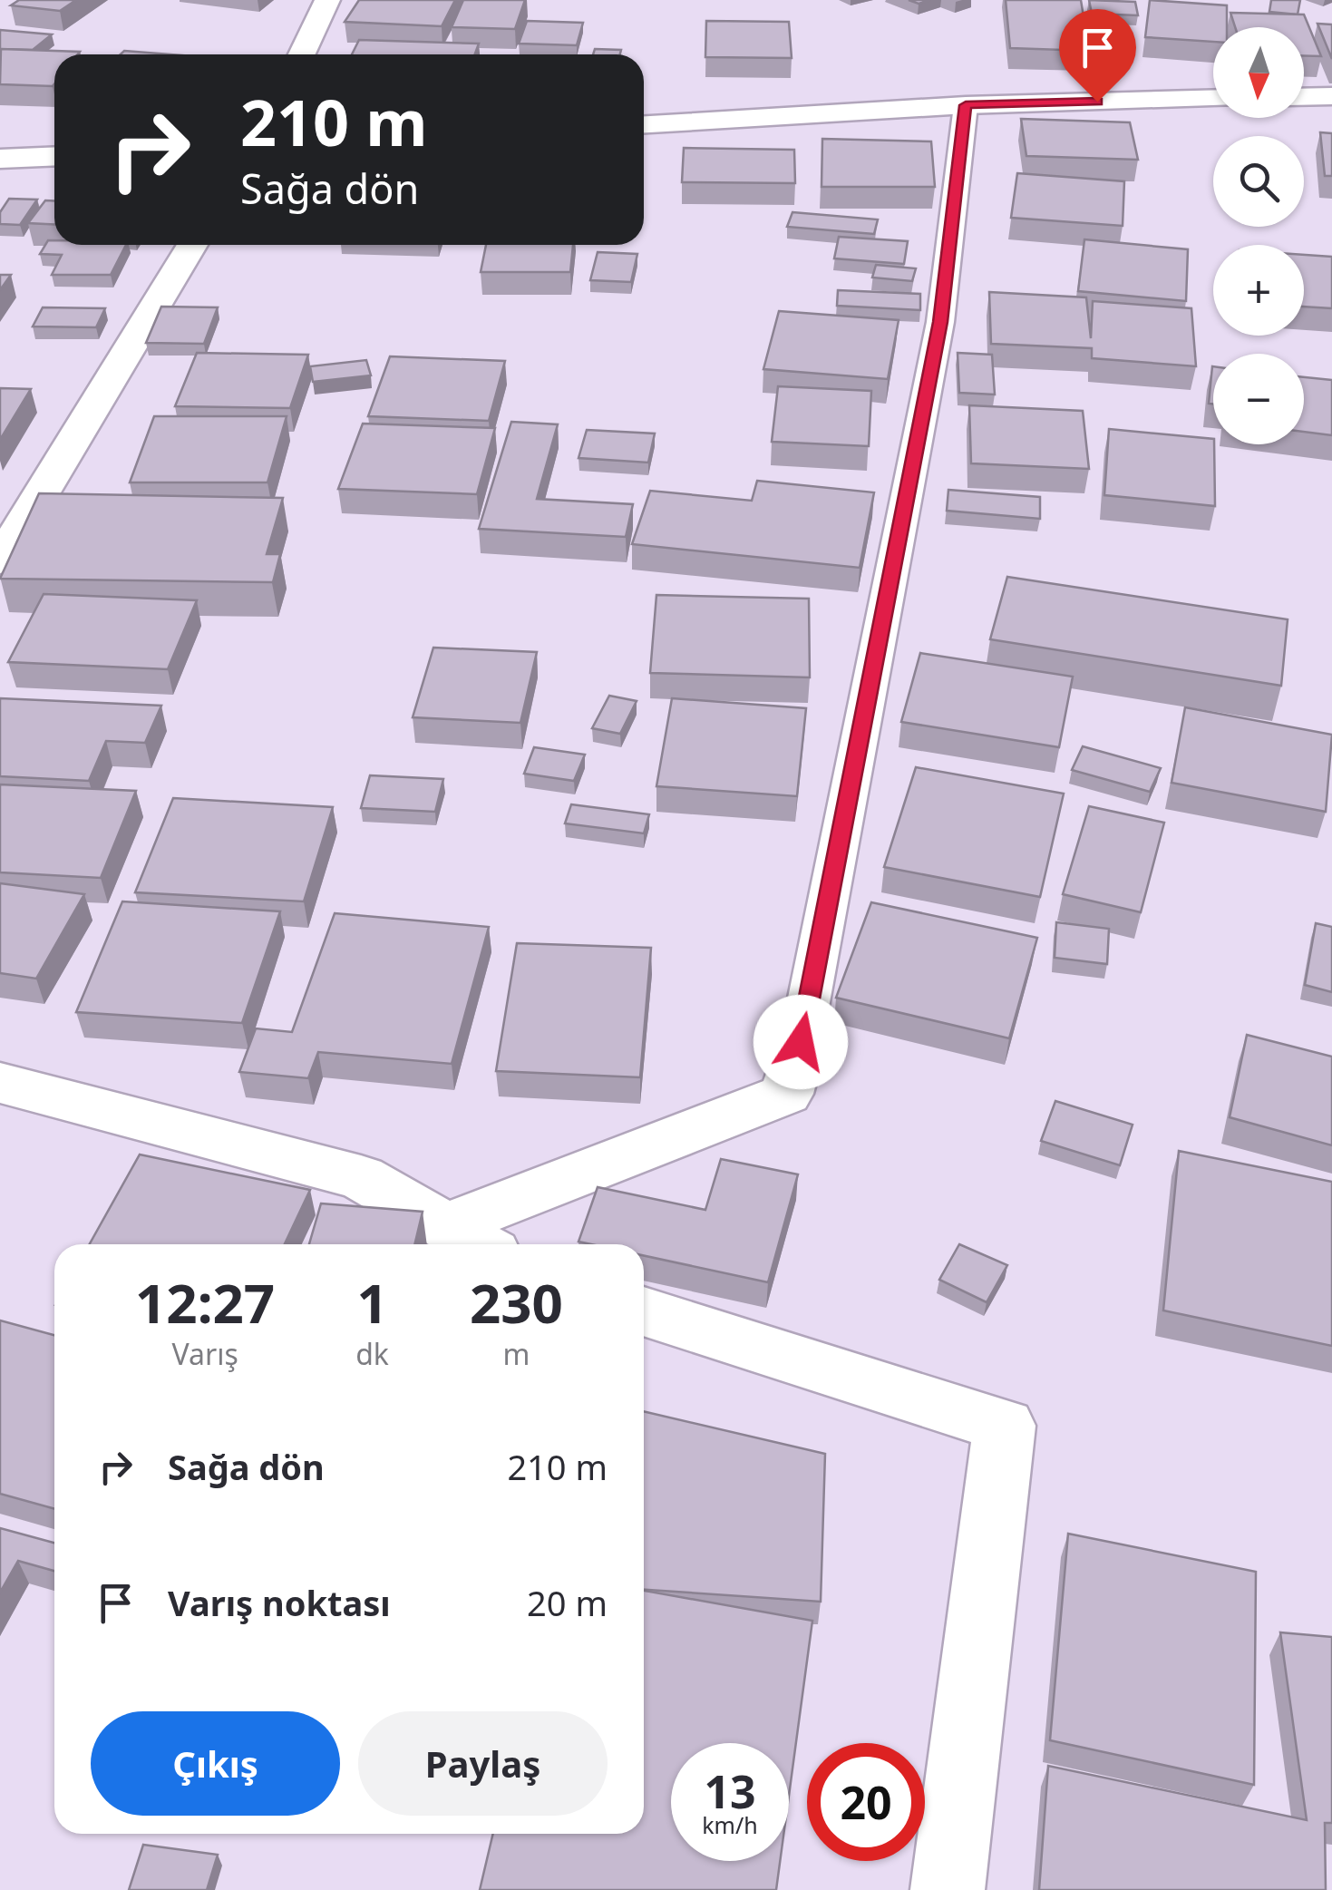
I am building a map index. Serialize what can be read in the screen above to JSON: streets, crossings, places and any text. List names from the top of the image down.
{
  "north": "bottom",
  "page": {
    "map_buttons": ["+", "−"],
    "turn": ["210 m", "Sağa dön"],
    "eta": [
      "12:27",
      "Varış",
      "1",
      "dk",
      "230",
      "m"
    ],
    "list": [
      {
        "name": "Sağa dön",
        "value": "210 m"
      },
      {
        "name": "Varış noktası",
        "value": "20 m"
      }
    ],
    "buttons": ["Çıkış", "Paylaş"],
    "speed": "13 km/h",
    "limit": "20"
  }
}
